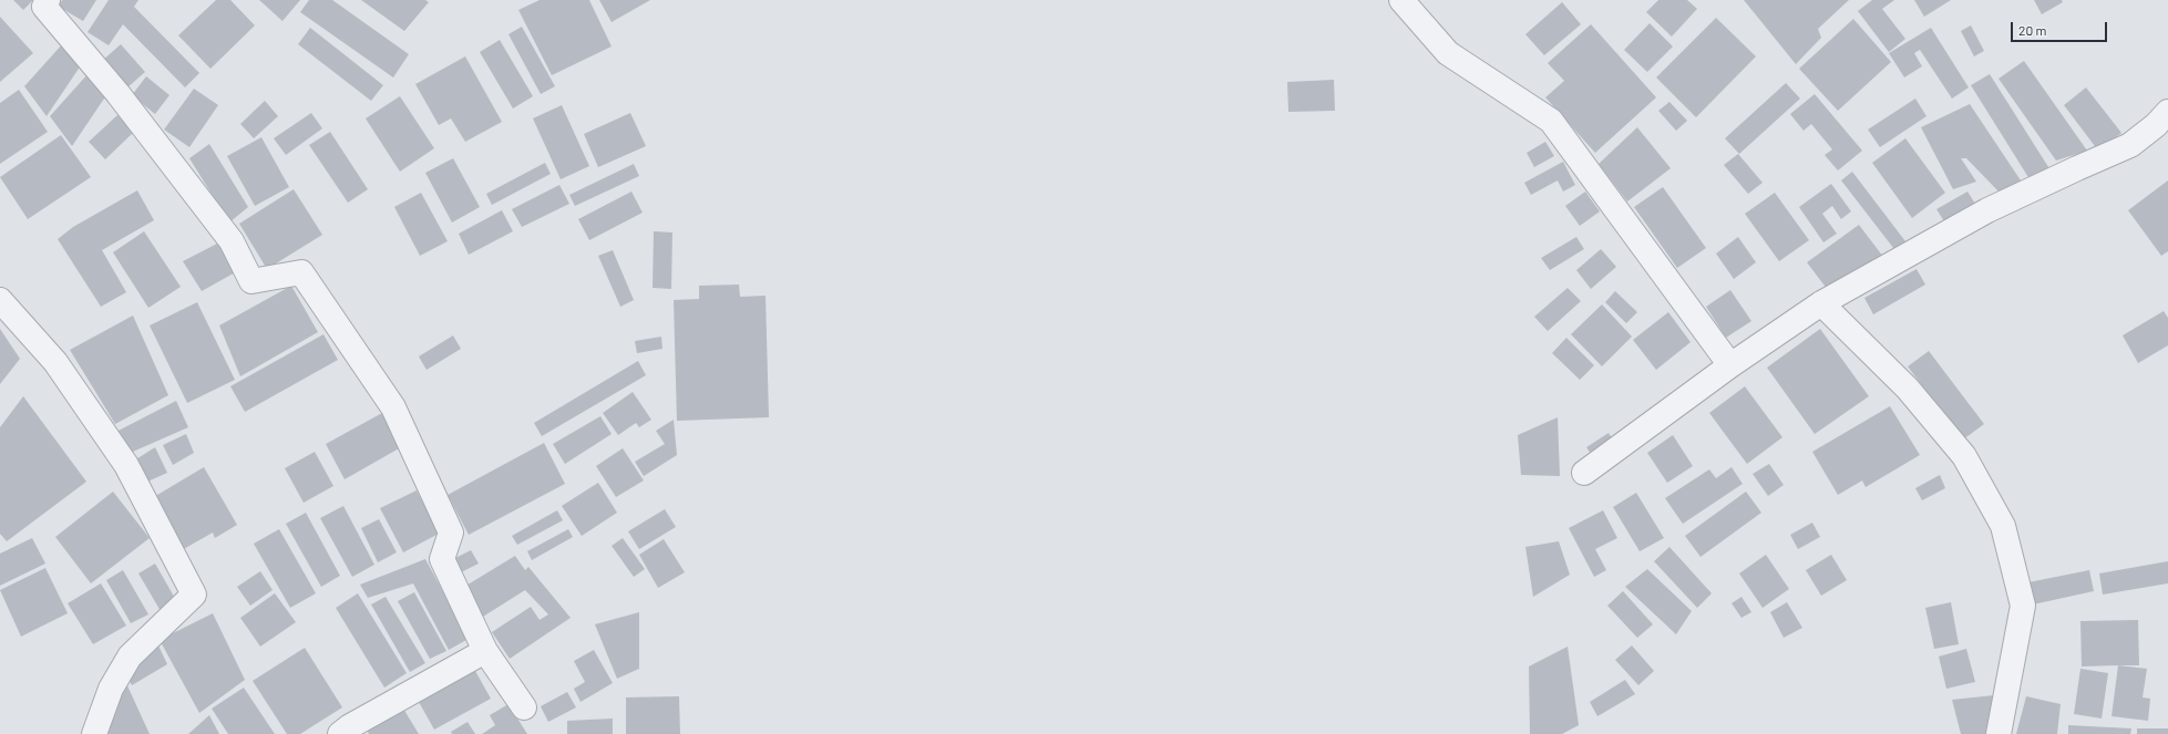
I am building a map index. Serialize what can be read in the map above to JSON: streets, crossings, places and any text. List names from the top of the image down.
{
  "scale_bar": "20 m"
}
